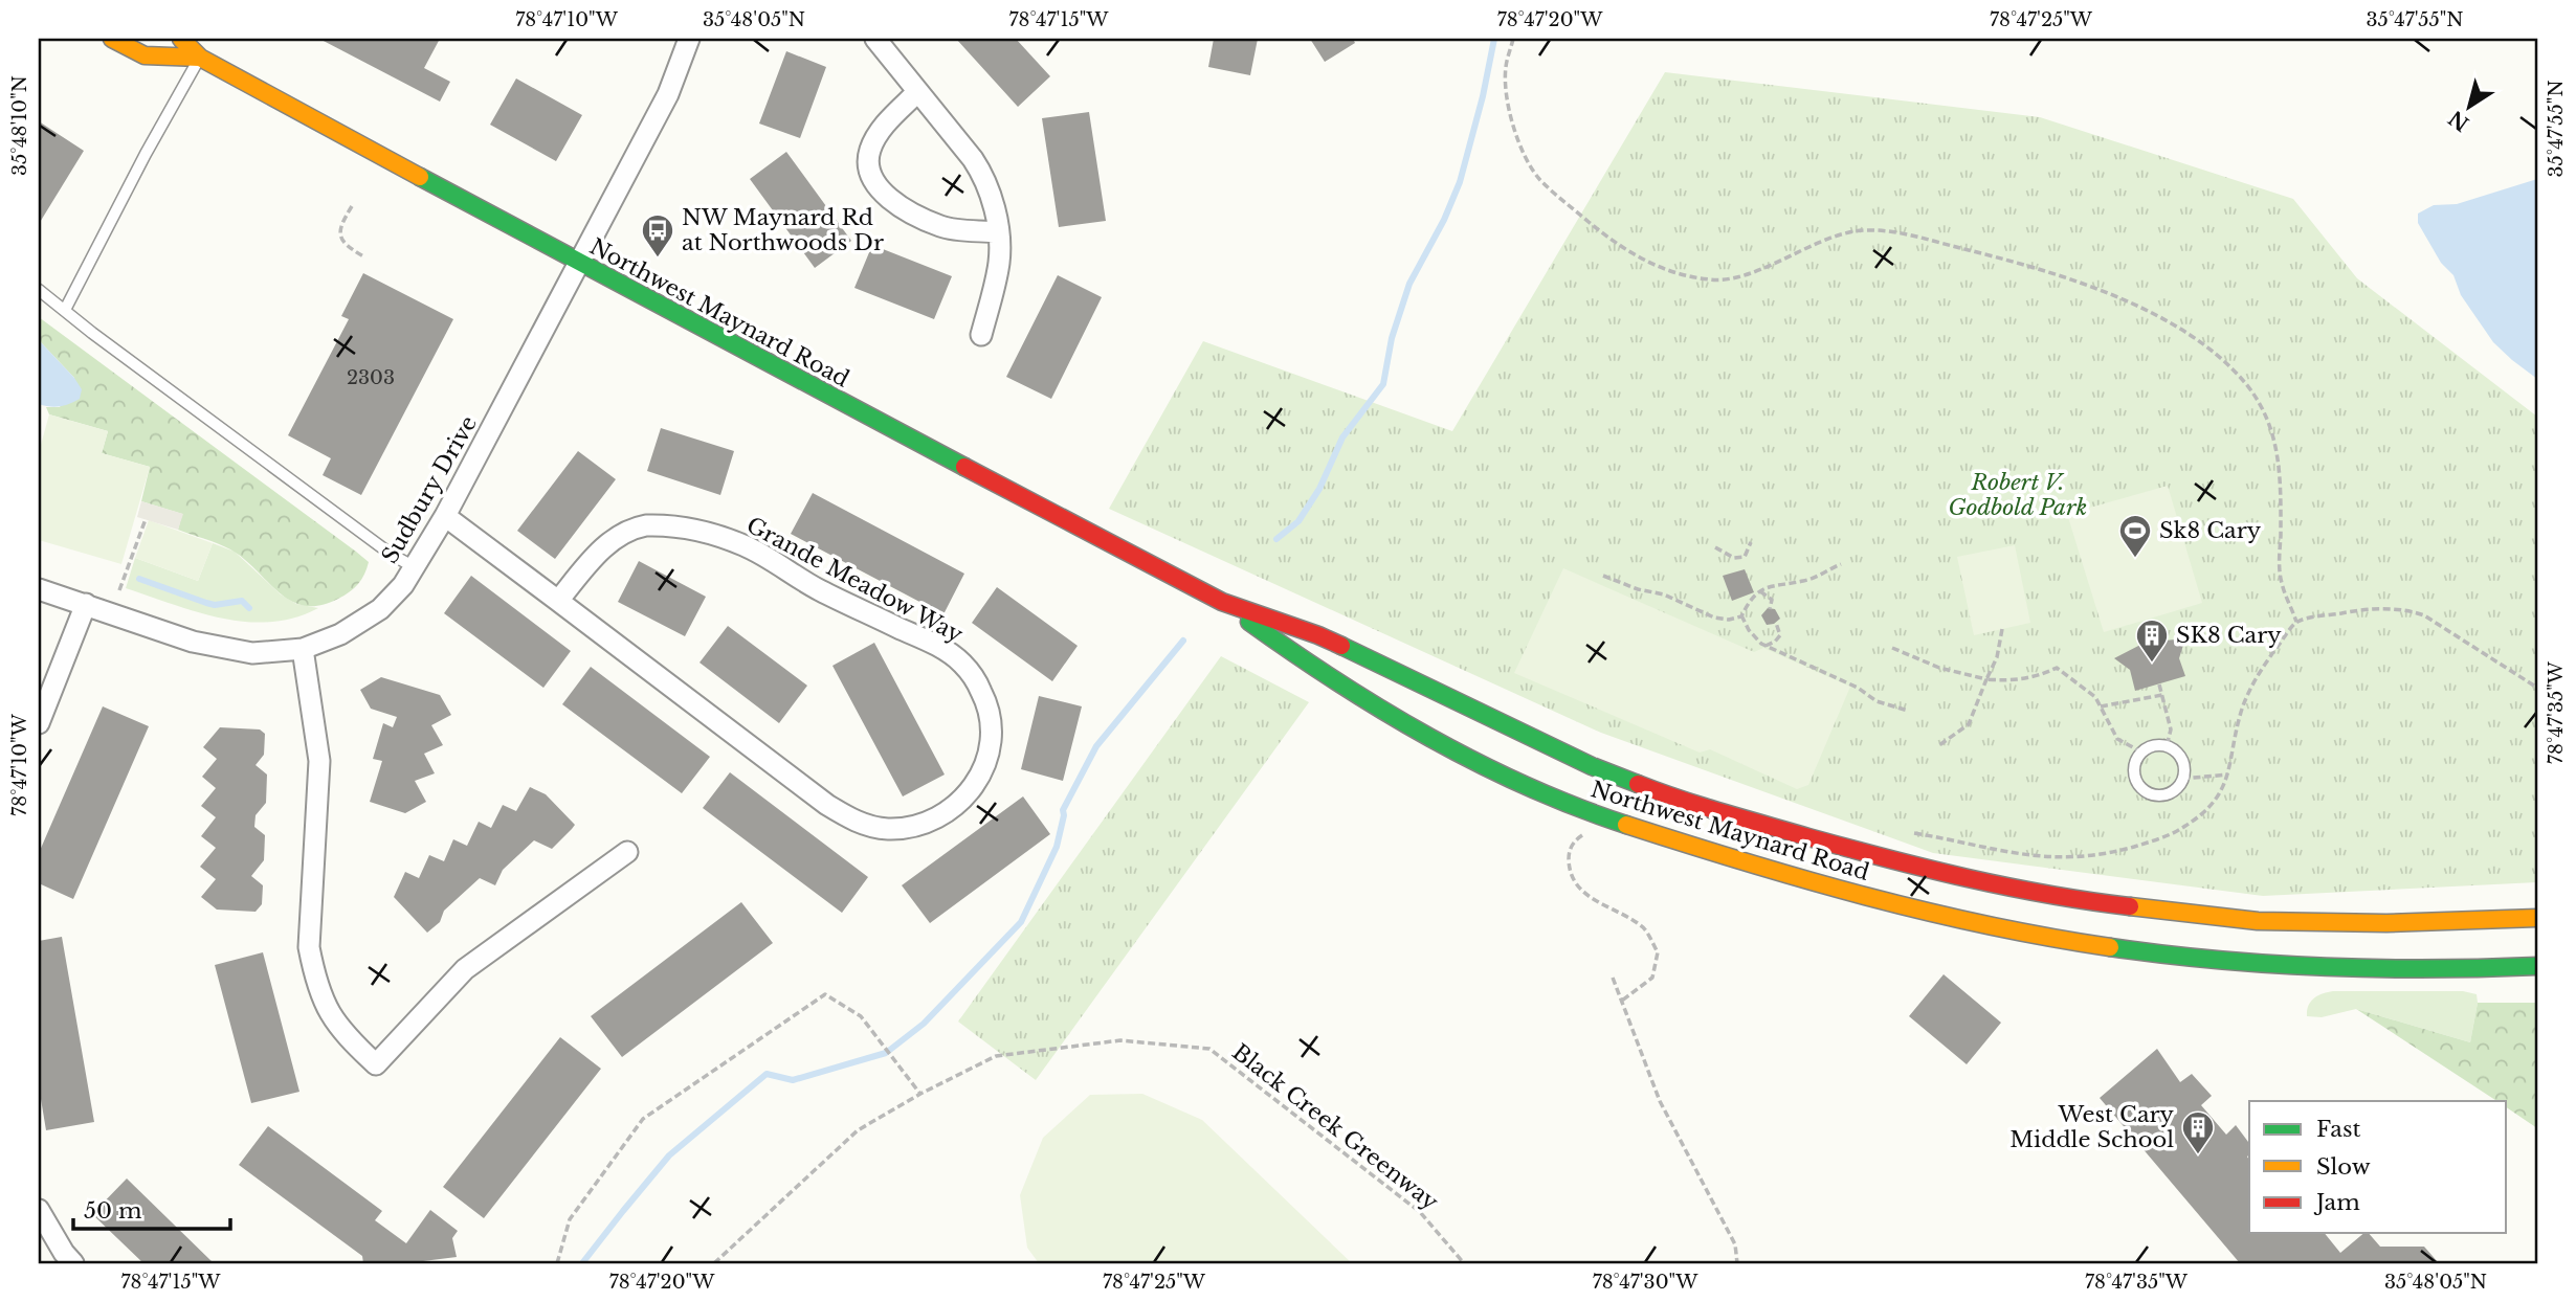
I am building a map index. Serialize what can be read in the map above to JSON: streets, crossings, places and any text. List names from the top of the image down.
{
  "streets": {
    "main road": ["Northwest Maynard Road"],
    "street": ["Sudbury Drive", "Grande Meadow Way"],
    "path": ["Black Creek Greenway"]
  },
  "crossings": [
    ["Northwest Maynard Road", "Sudbury Drive"],
    ["Sudbury Drive", "Grande Meadow Way"]
  ],
  "parks": ["Robert V. Godbold Park"],
  "places": {
    "bus stop": ["NW Maynard Rd at Northwoods Dr"],
    "sports": ["Sk8 Cary"],
    "building": ["SK8 Cary", "West Cary Middle School"]
  },
  "house_numbers": ["2303"],
  "legend": ["Fast", "Slow", "Jam"],
  "scale_bar": "50 m",
  "north": "bottom left",
  "coordinates": [
    "78°47'10\"W",
    "35°48'05\"N",
    "78°47'15\"W",
    "78°47'20\"W",
    "78°47'25\"W",
    "35°47'55\"N",
    "35°48'10\"N",
    "78°47'35\"W",
    "78°47'30\"W"
  ]
}
